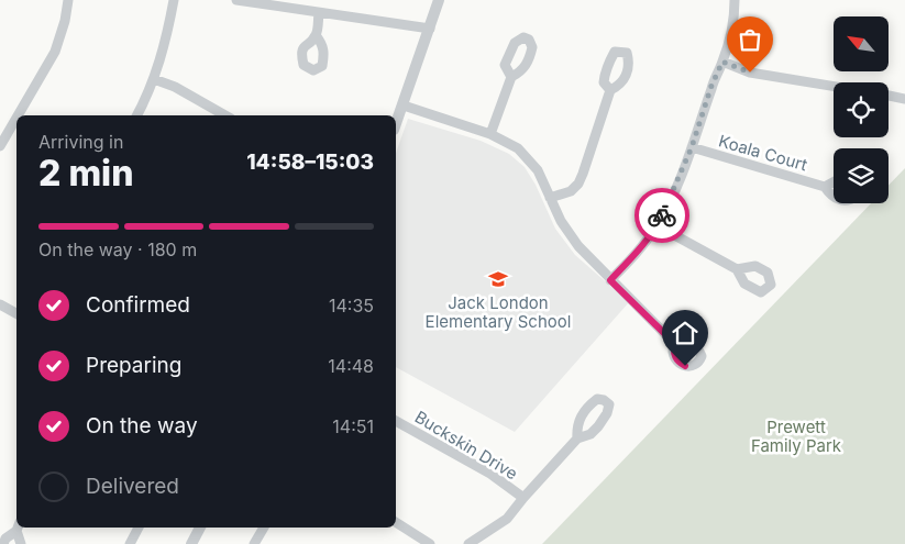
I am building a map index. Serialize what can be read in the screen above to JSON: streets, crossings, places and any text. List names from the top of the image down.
{
  "streets": {
    "street": ["Koala Court", "Buckskin Drive"]
  },
  "parks": ["Prewett Family Park"],
  "places": {
    "school or university": ["Jack London Elementary School"]
  },
  "north": "top left",
  "page": {
    "heading": ["2 min", "Arriving in", "14:58–15:03"],
    "bar": "On the way · 180 m",
    "list": [
      ["Confirmed", "14:35"],
      ["Preparing", "14:48"],
      ["On the way", "14:51"],
      "Delivered"
    ]
  }
}
